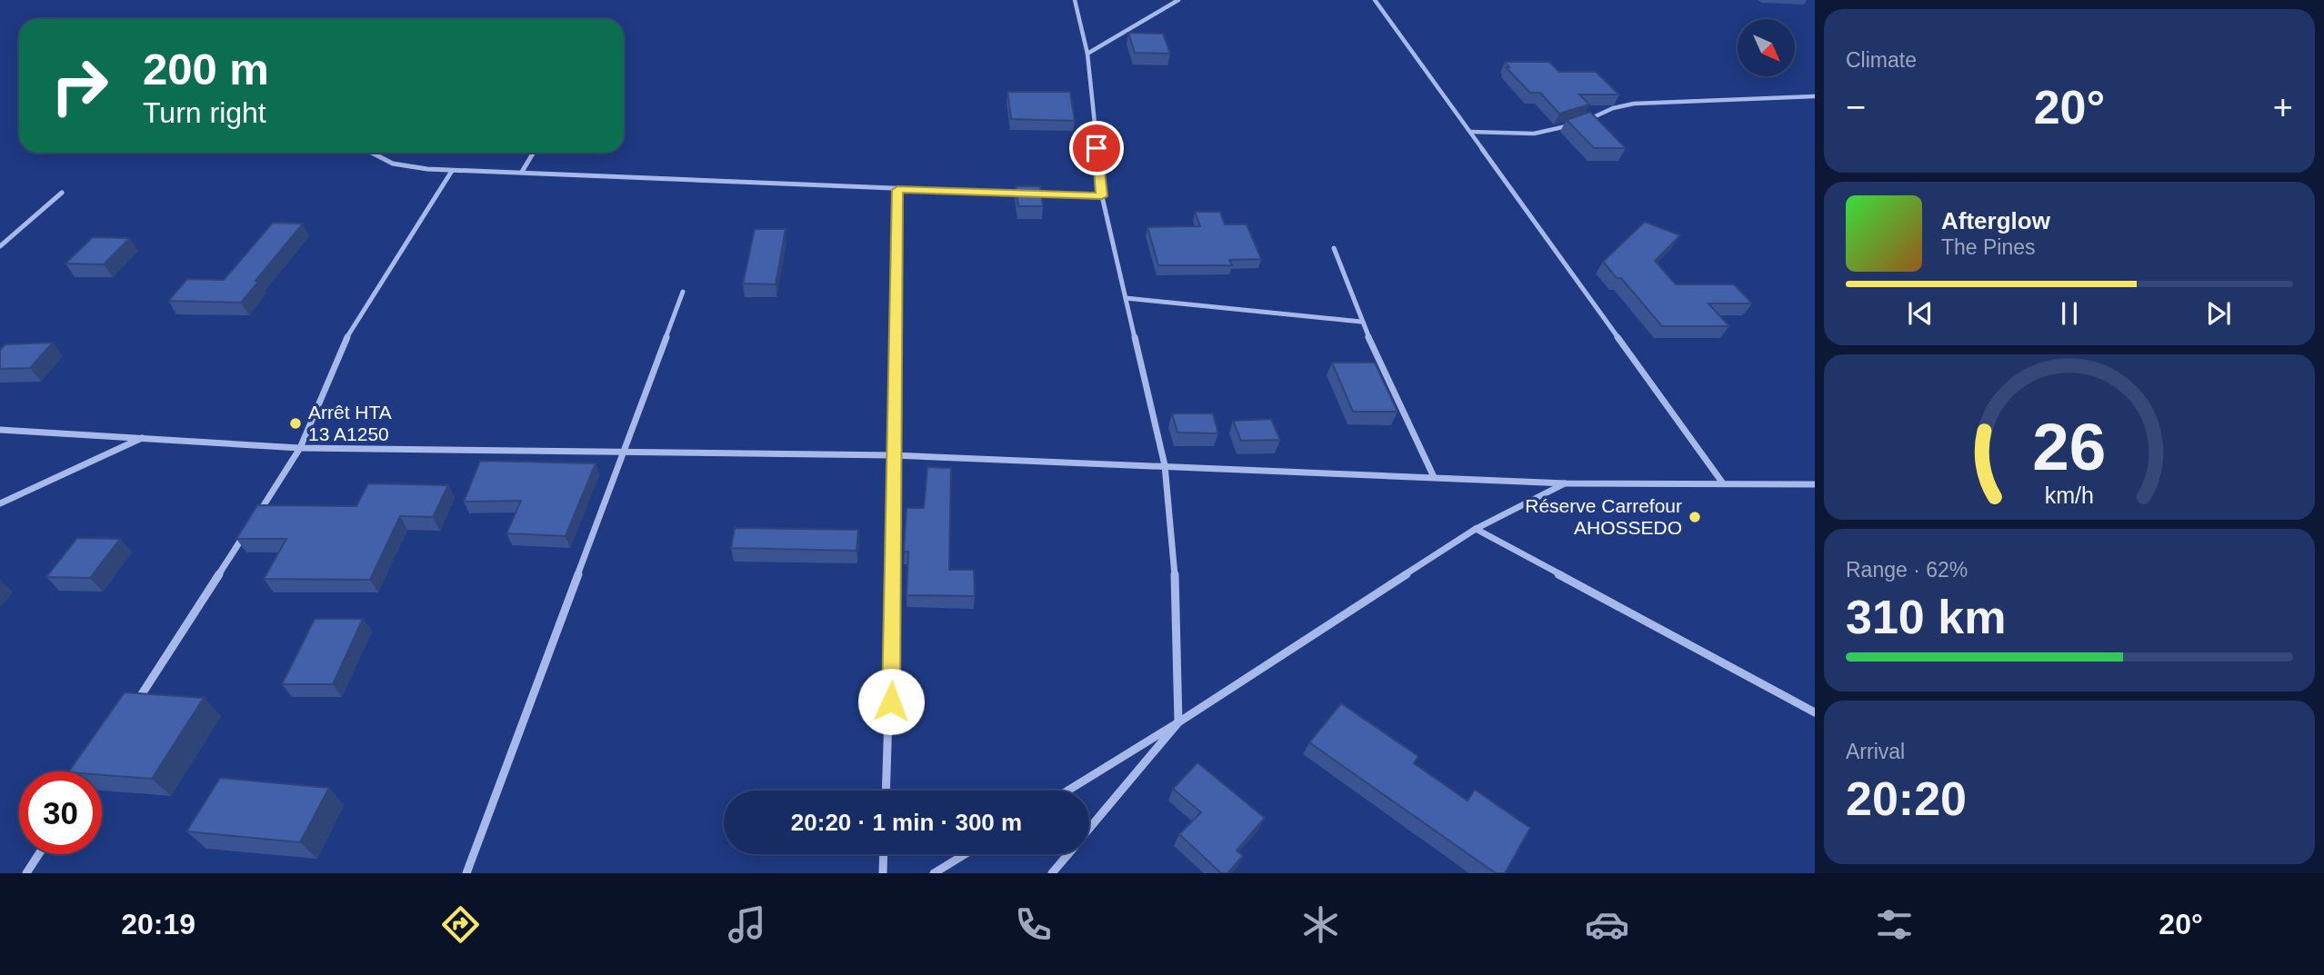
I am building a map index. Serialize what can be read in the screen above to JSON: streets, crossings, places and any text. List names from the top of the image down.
{
  "places": ["Arrêt HTA 13 A1250", "Réserve Carrefour AHOSSEDO"],
  "north": "bottom right",
  "page": {
    "tile": [
      "Climate",
      ["Range · 62%", "310 km"],
      ["Arrival", "20:20"]
    ],
    "turn": ["200 m", "Turn right"],
    "heat": ["−", "20°", "+"],
    "song": ["Afterglow", "The Pines"],
    "limit": "30",
    "trip": "20:20 · 1 min · 300 m",
    "tabs": ["20:19", "20°"],
    "gauge": ["26", "km/h"]
  }
}
